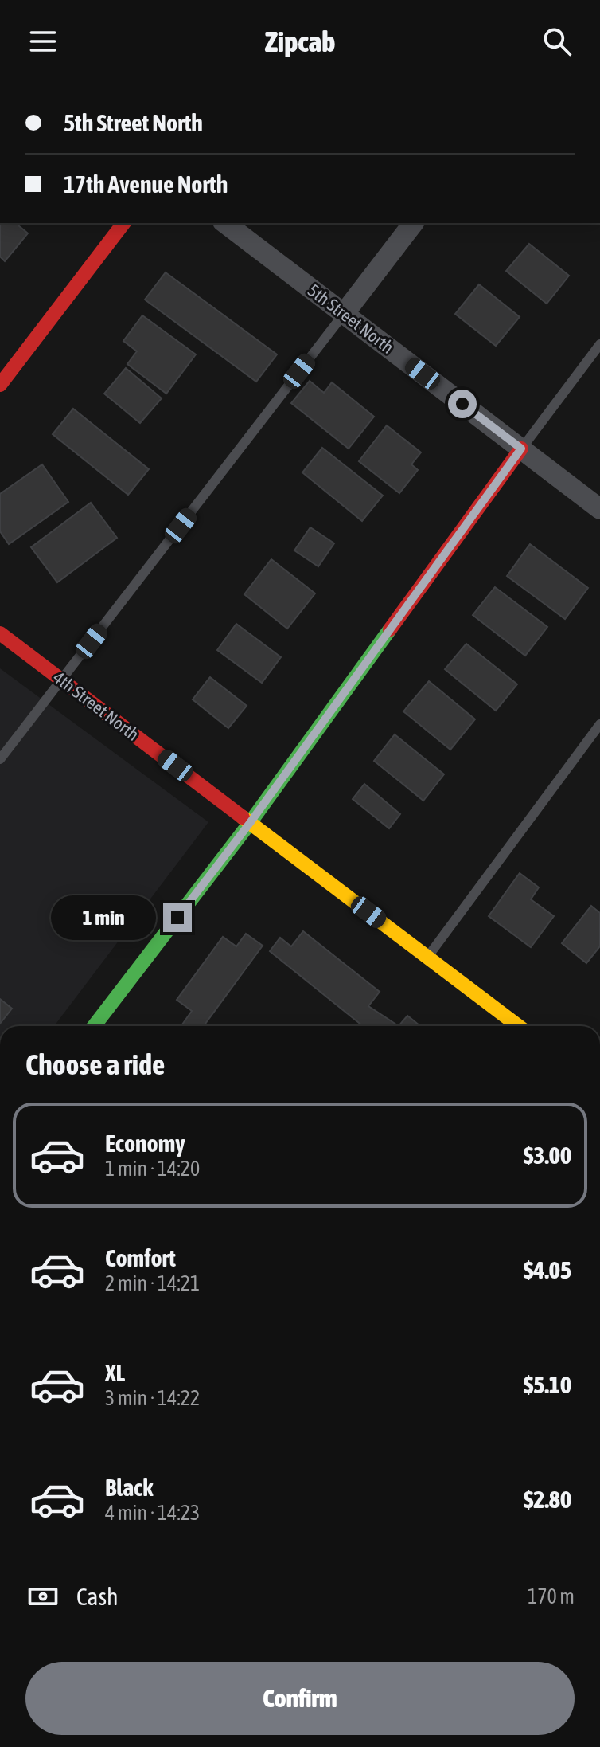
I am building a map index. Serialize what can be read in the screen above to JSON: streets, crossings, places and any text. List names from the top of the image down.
{
  "streets": {
    "street": ["5th Street North", "4th Street North"]
  },
  "page": {
    "header": "Zipcab",
    "banner": ["5th Street North", "17th Avenue North"],
    "bubble": "1 min",
    "heading": "Choose a ride",
    "list": [
      {
        "name": "Economy",
        "note": "1 min · 14:20",
        "value": "$3.00"
      },
      {
        "name": "Comfort",
        "note": "2 min · 14:21",
        "value": "$4.05"
      },
      {
        "name": "XL",
        "note": "3 min · 14:22",
        "value": "$5.10"
      },
      {
        "name": "Black",
        "note": "4 min · 14:23",
        "value": "$2.80"
      }
    ],
    "pay": ["Cash", "170 m"],
    "buttons": "Confirm"
  }
}
